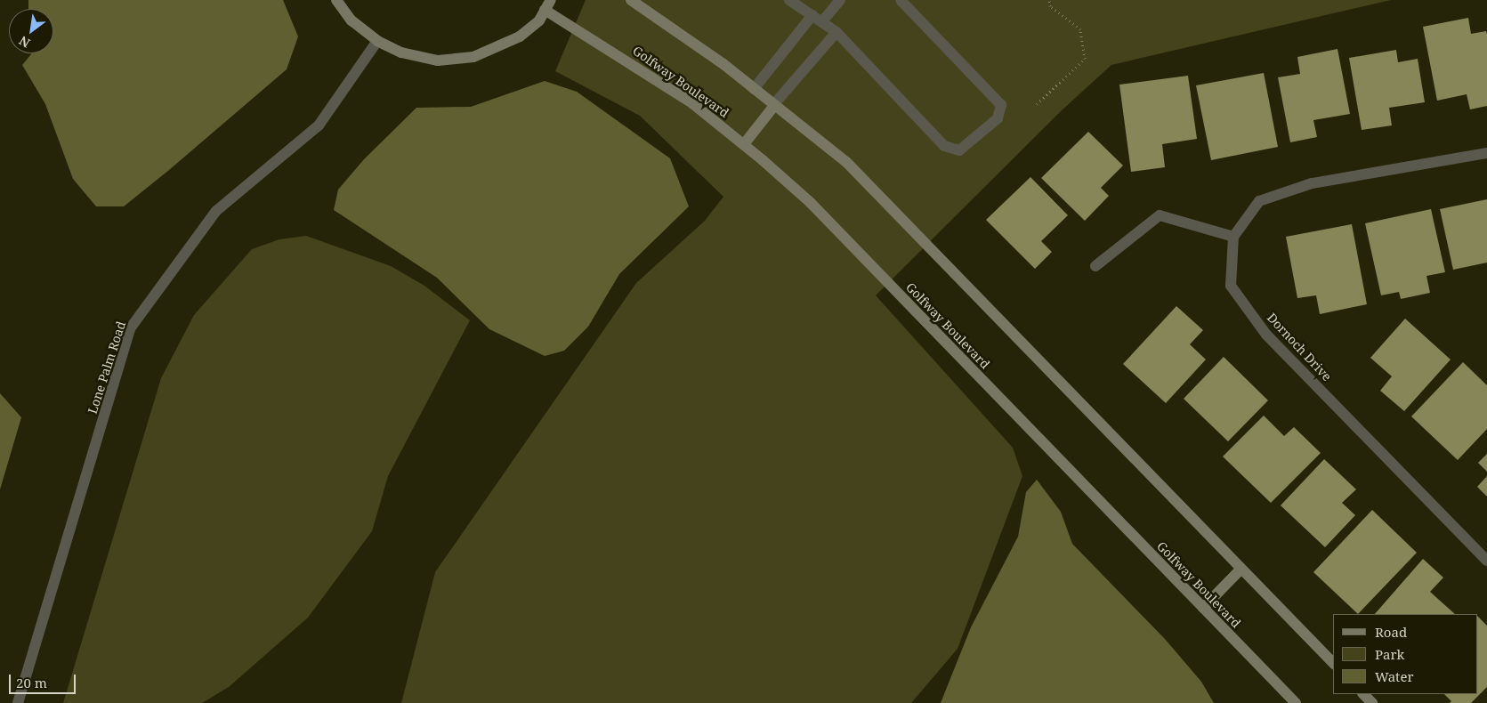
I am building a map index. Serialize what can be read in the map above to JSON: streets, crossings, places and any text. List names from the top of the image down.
{
  "streets": {
    "street": ["Golfway Boulevard", "Dornoch Drive", "Lone Palm Road"]
  },
  "legend": ["Road", "Park", "Water"],
  "scale_bar": "20 m",
  "north": "bottom left"
}
